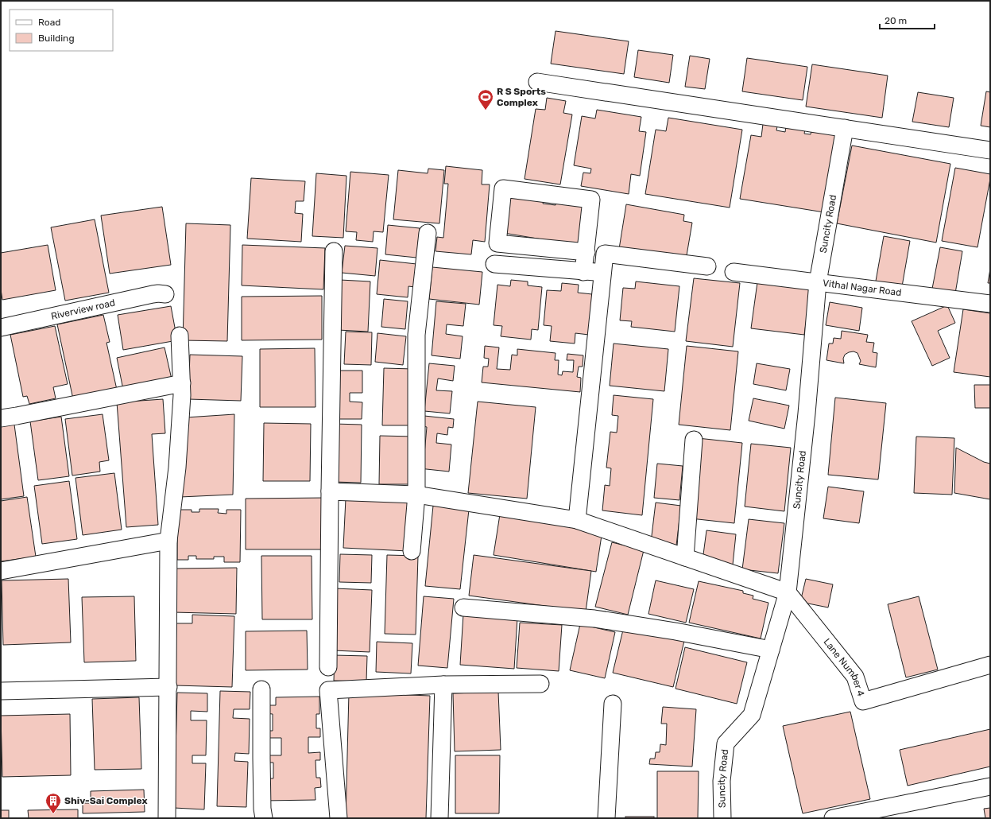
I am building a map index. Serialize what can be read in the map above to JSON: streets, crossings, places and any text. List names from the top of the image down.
{
  "streets": {
    "street": [
      "Suncity Road",
      "Vithal Nagar Road",
      "Riverview road",
      "Lane Number 4"
    ]
  },
  "crossings": [
    ["Suncity Road", "Vithal Nagar Road"],
    ["Suncity Road", "Lane Number 4"]
  ],
  "places": {
    "sports": ["R S Sports Complex"],
    "building": ["Shiv-Sai Complex"]
  },
  "legend": ["Road", "Building"],
  "scale_bar": "20 m"
}
